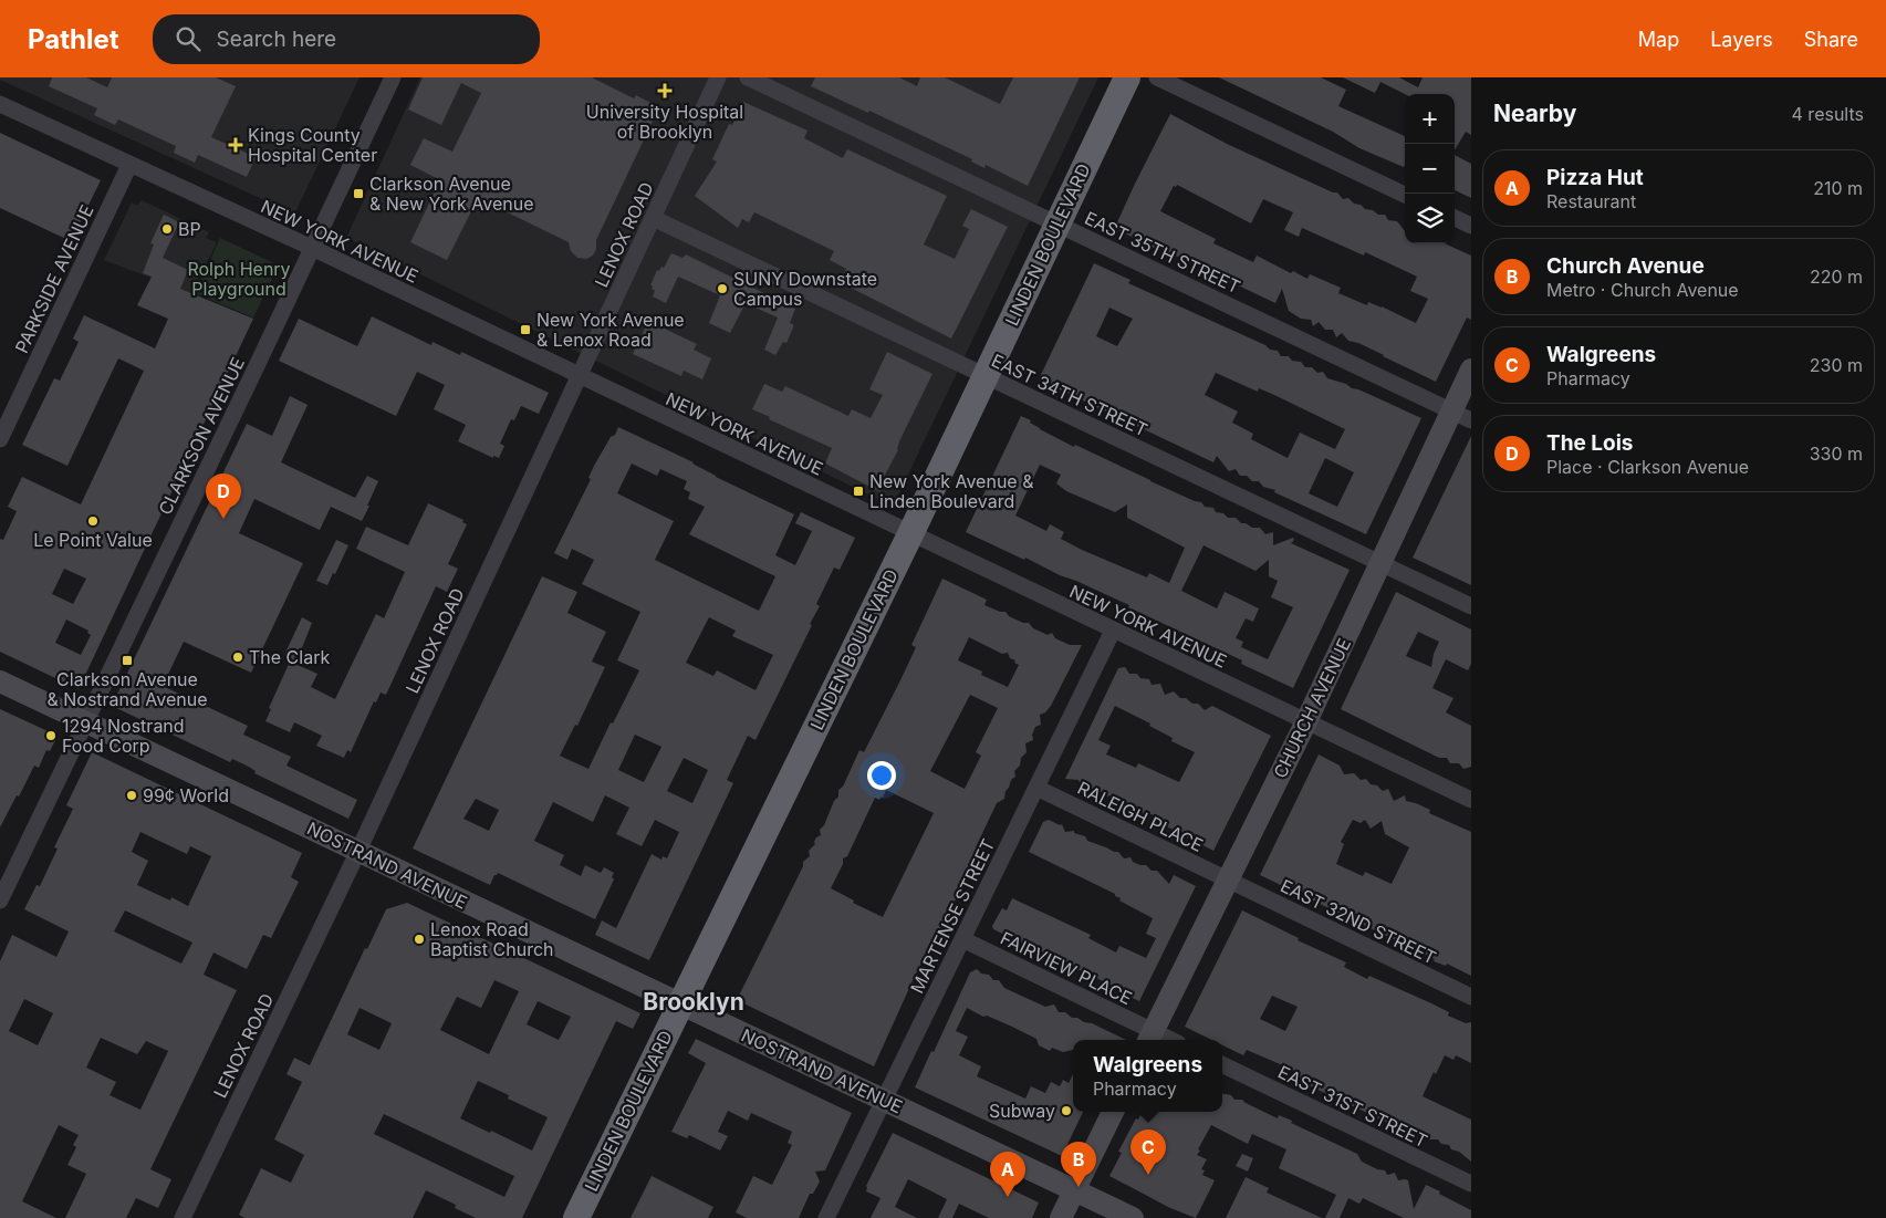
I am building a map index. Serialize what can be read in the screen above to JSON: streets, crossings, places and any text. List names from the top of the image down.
{
  "streets": {
    "highway": ["LINDEN BOULEVARD"],
    "main road": ["CHURCH AVENUE", "NOSTRAND AVENUE"],
    "street": [
      "LENOX ROAD",
      "NEW YORK AVENUE",
      "EAST 35TH STREET",
      "PARKSIDE AVENUE",
      "EAST 34TH STREET",
      "CLARKSON AVENUE",
      "RALEIGH PLACE",
      "MARTENSE STREET",
      "EAST 32ND STREET",
      "FAIRVIEW PLACE",
      "EAST 31ST STREET"
    ]
  },
  "crossings": [
    ["LENOX ROAD", "NEW YORK AVENUE"],
    ["LENOX ROAD", "EAST 34TH STREET"],
    ["LENOX ROAD", "NOSTRAND AVENUE"],
    ["NEW YORK AVENUE", "LINDEN BOULEVARD"],
    ["NEW YORK AVENUE", "PARKSIDE AVENUE"],
    ["NEW YORK AVENUE", "CLARKSON AVENUE"],
    ["NEW YORK AVENUE", "CHURCH AVENUE"],
    ["NEW YORK AVENUE", "MARTENSE STREET"],
    ["LINDEN BOULEVARD", "EAST 35TH STREET"],
    ["LINDEN BOULEVARD", "EAST 34TH STREET"],
    ["LINDEN BOULEVARD", "NOSTRAND AVENUE"],
    ["EAST 35TH STREET", "CHURCH AVENUE"],
    ["EAST 34TH STREET", "CHURCH AVENUE"],
    ["CLARKSON AVENUE", "NOSTRAND AVENUE"],
    ["CHURCH AVENUE", "RALEIGH PLACE"],
    ["CHURCH AVENUE", "EAST 32ND STREET"],
    ["CHURCH AVENUE", "FAIRVIEW PLACE"],
    ["RALEIGH PLACE", "MARTENSE STREET"],
    ["RALEIGH PLACE", "EAST 32ND STREET"],
    ["NOSTRAND AVENUE", "MARTENSE STREET"],
    ["MARTENSE STREET", "FAIRVIEW PLACE"]
  ],
  "districts": ["Brooklyn"],
  "parks": ["Rolph Henry Playground"],
  "places": {
    "health": ["University Hospital of Brooklyn", "Kings County Hospital Center"],
    "transit": [
      "Clarkson Avenue & New York Avenue",
      "New York Avenue & Lenox Road",
      "New York Avenue & Linden Boulevard",
      "Clarkson Avenue & Nostrand Avenue"
    ],
    "other": [
      "BP",
      "SUNY Downstate Campus",
      "Le Point Value",
      "The Clark",
      "1294 Nostrand Food Corp",
      "99¢ World",
      "Lenox Road Baptist Church",
      "Subway"
    ]
  },
  "page": {
    "header": "Pathlet",
    "search": "Search here",
    "nav": ["Map", "Layers", "Share"],
    "heading": ["Nearby", "4 results"],
    "map_buttons": ["+", "−"],
    "list": [
      {
        "mark": "A",
        "name": "Pizza Hut",
        "note": "Restaurant",
        "value": "210 m"
      },
      {
        "mark": "B",
        "name": "Church Avenue",
        "note": "Metro · Church Avenue",
        "value": "220 m"
      },
      {
        "mark": "C",
        "name": "Walgreens",
        "note": "Pharmacy",
        "value": "230 m"
      },
      {
        "mark": "D",
        "name": "The Lois",
        "note": "Place · Clarkson Avenue",
        "value": "330 m"
      }
    ],
    "pins": [
      "D",
      "C",
      "B",
      "A"
    ],
    "popup": ["Walgreens", "Pharmacy"]
  }
}
